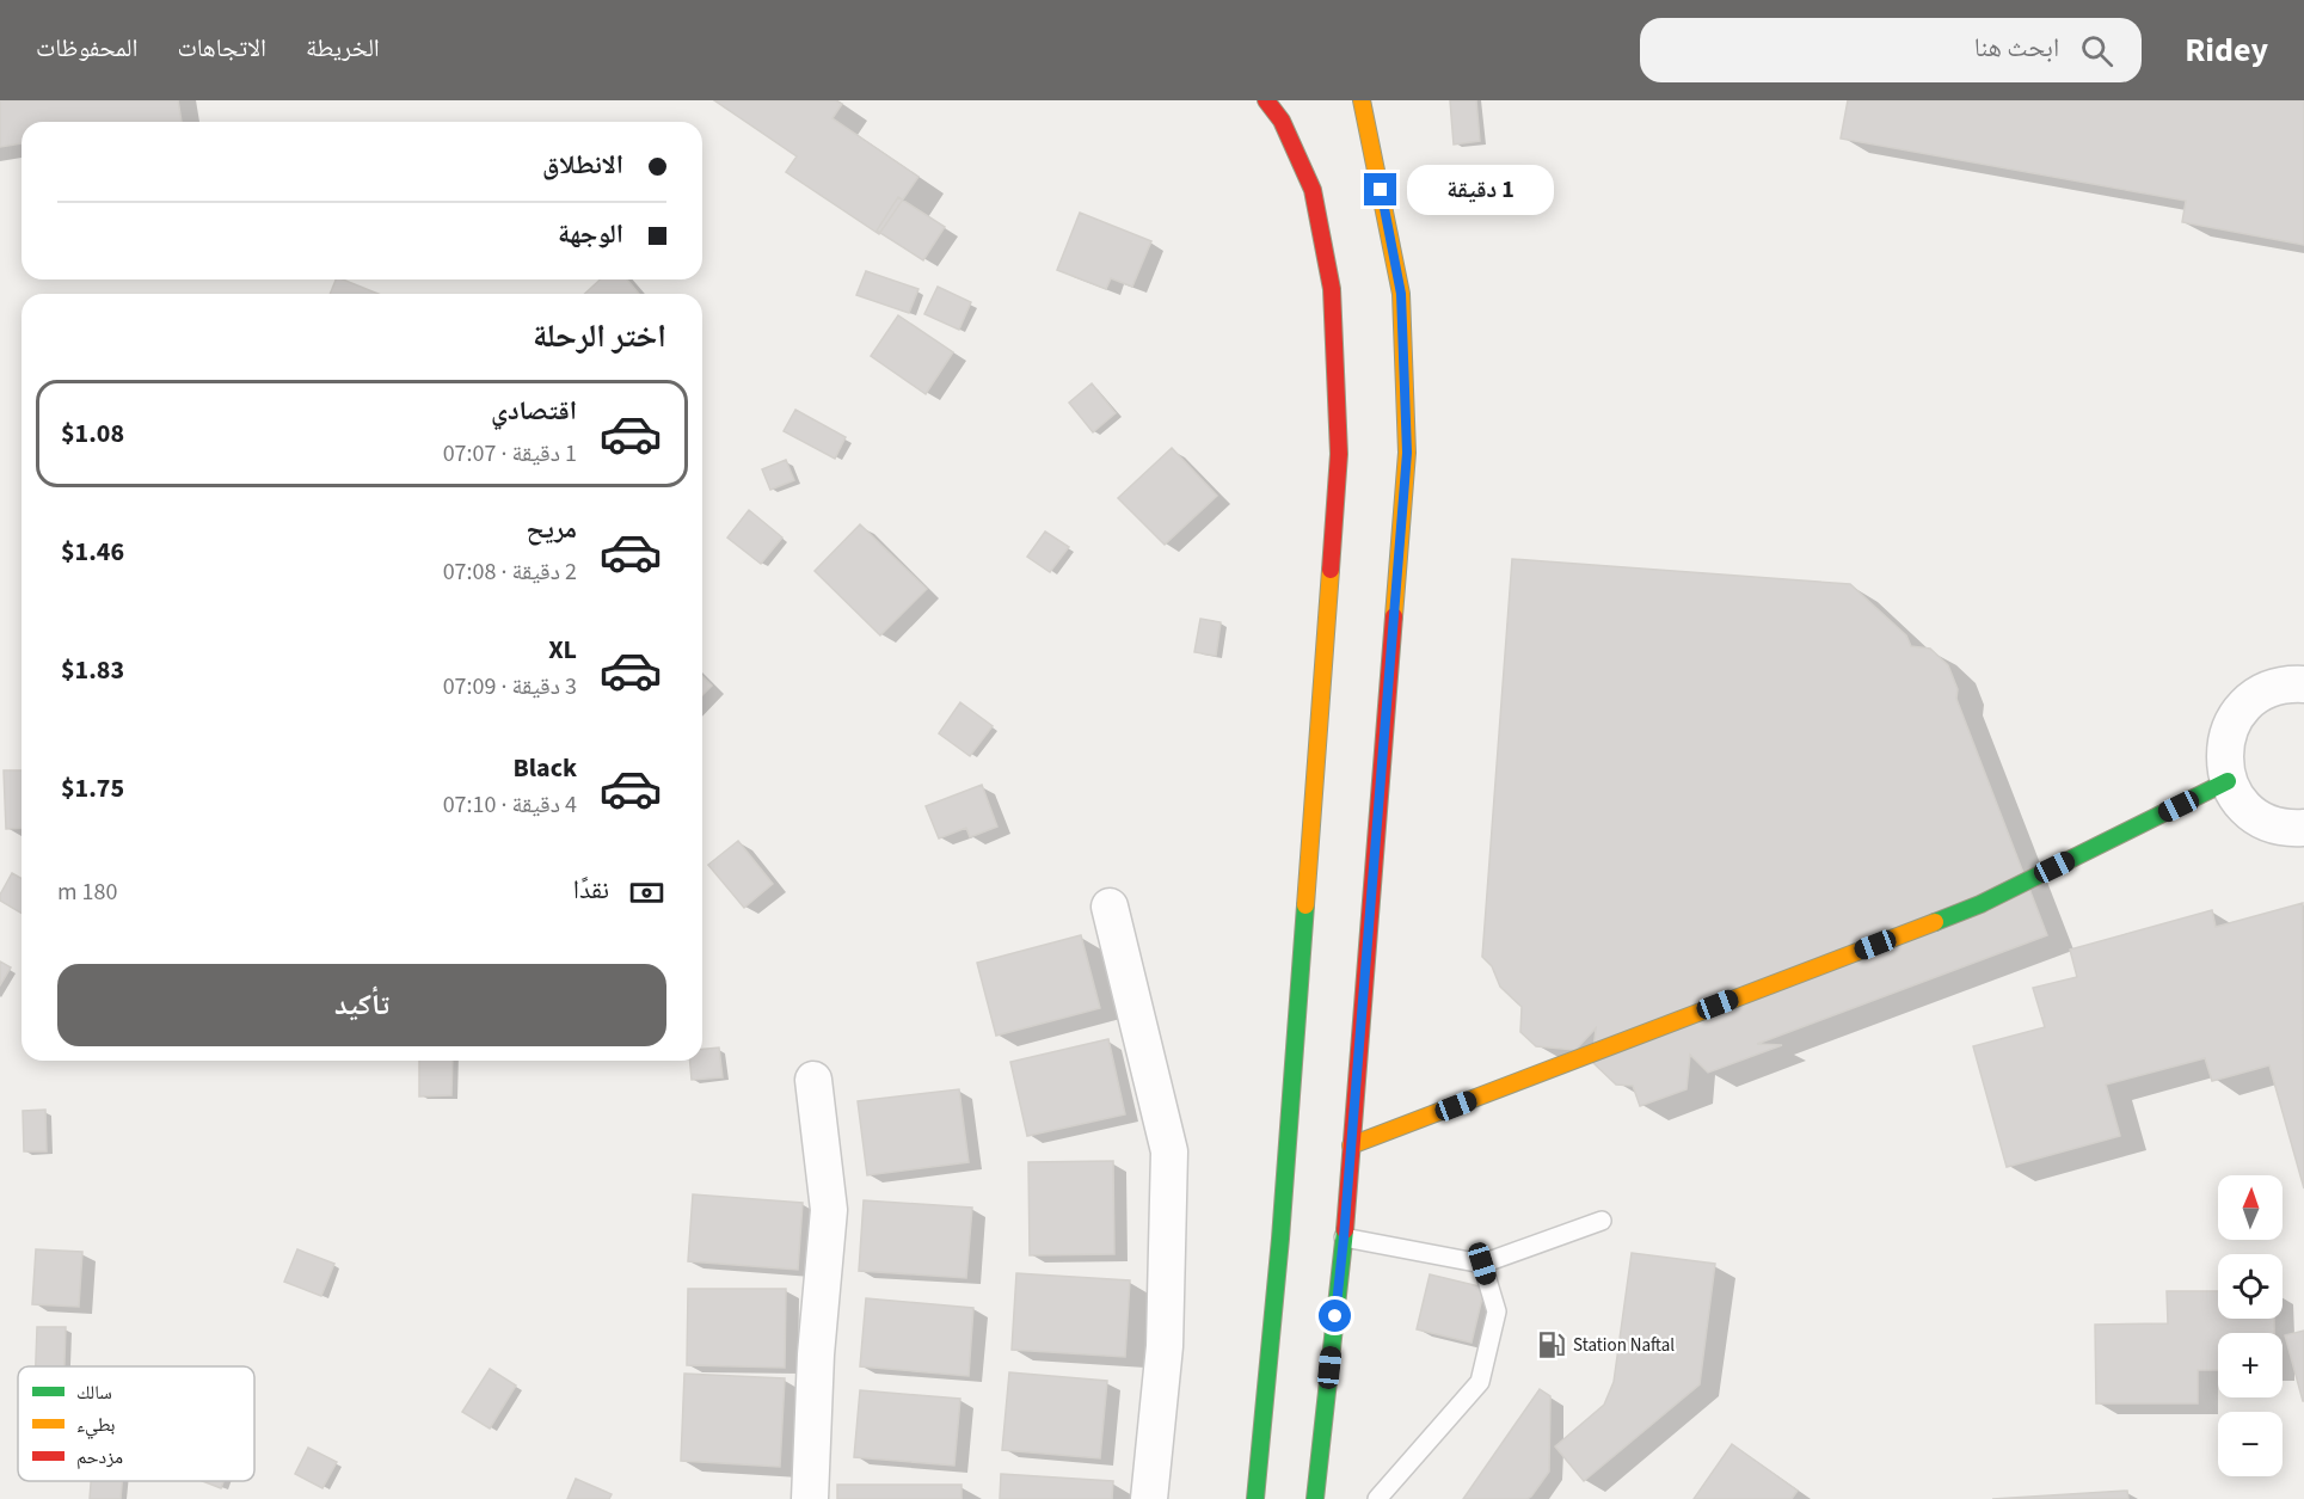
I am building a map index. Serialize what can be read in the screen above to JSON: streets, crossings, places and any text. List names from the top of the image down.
{
  "places": {
    "fuel station": ["Station Naftal"]
  },
  "legend": ["سالك", "بطيء", "مزدحم"],
  "north": "top",
  "page": {
    "header": "Ridey",
    "search": "ابحث هنا",
    "nav": ["الخريطة", "الاتجاهات", "المحفوظات"],
    "banner": ["الانطلاق", "الوجهة"],
    "bubble": "1 دقيقة",
    "heading": "اختر الرحلة",
    "list": [
      {
        "name": "اقتصادي",
        "note": "1 دقيقة · 07:07",
        "value": "$1.08"
      },
      {
        "name": "مريح",
        "note": "2 دقيقة · 07:08",
        "value": "$1.46"
      },
      {
        "name": "XL",
        "note": "3 دقيقة · 07:09",
        "value": "$1.83"
      },
      {
        "name": "Black",
        "note": "4 دقيقة · 07:10",
        "value": "$1.75"
      }
    ],
    "pay": ["نقدًا", "180 m"],
    "buttons": "تأكيد",
    "map_buttons": ["+", "−"]
  }
}
